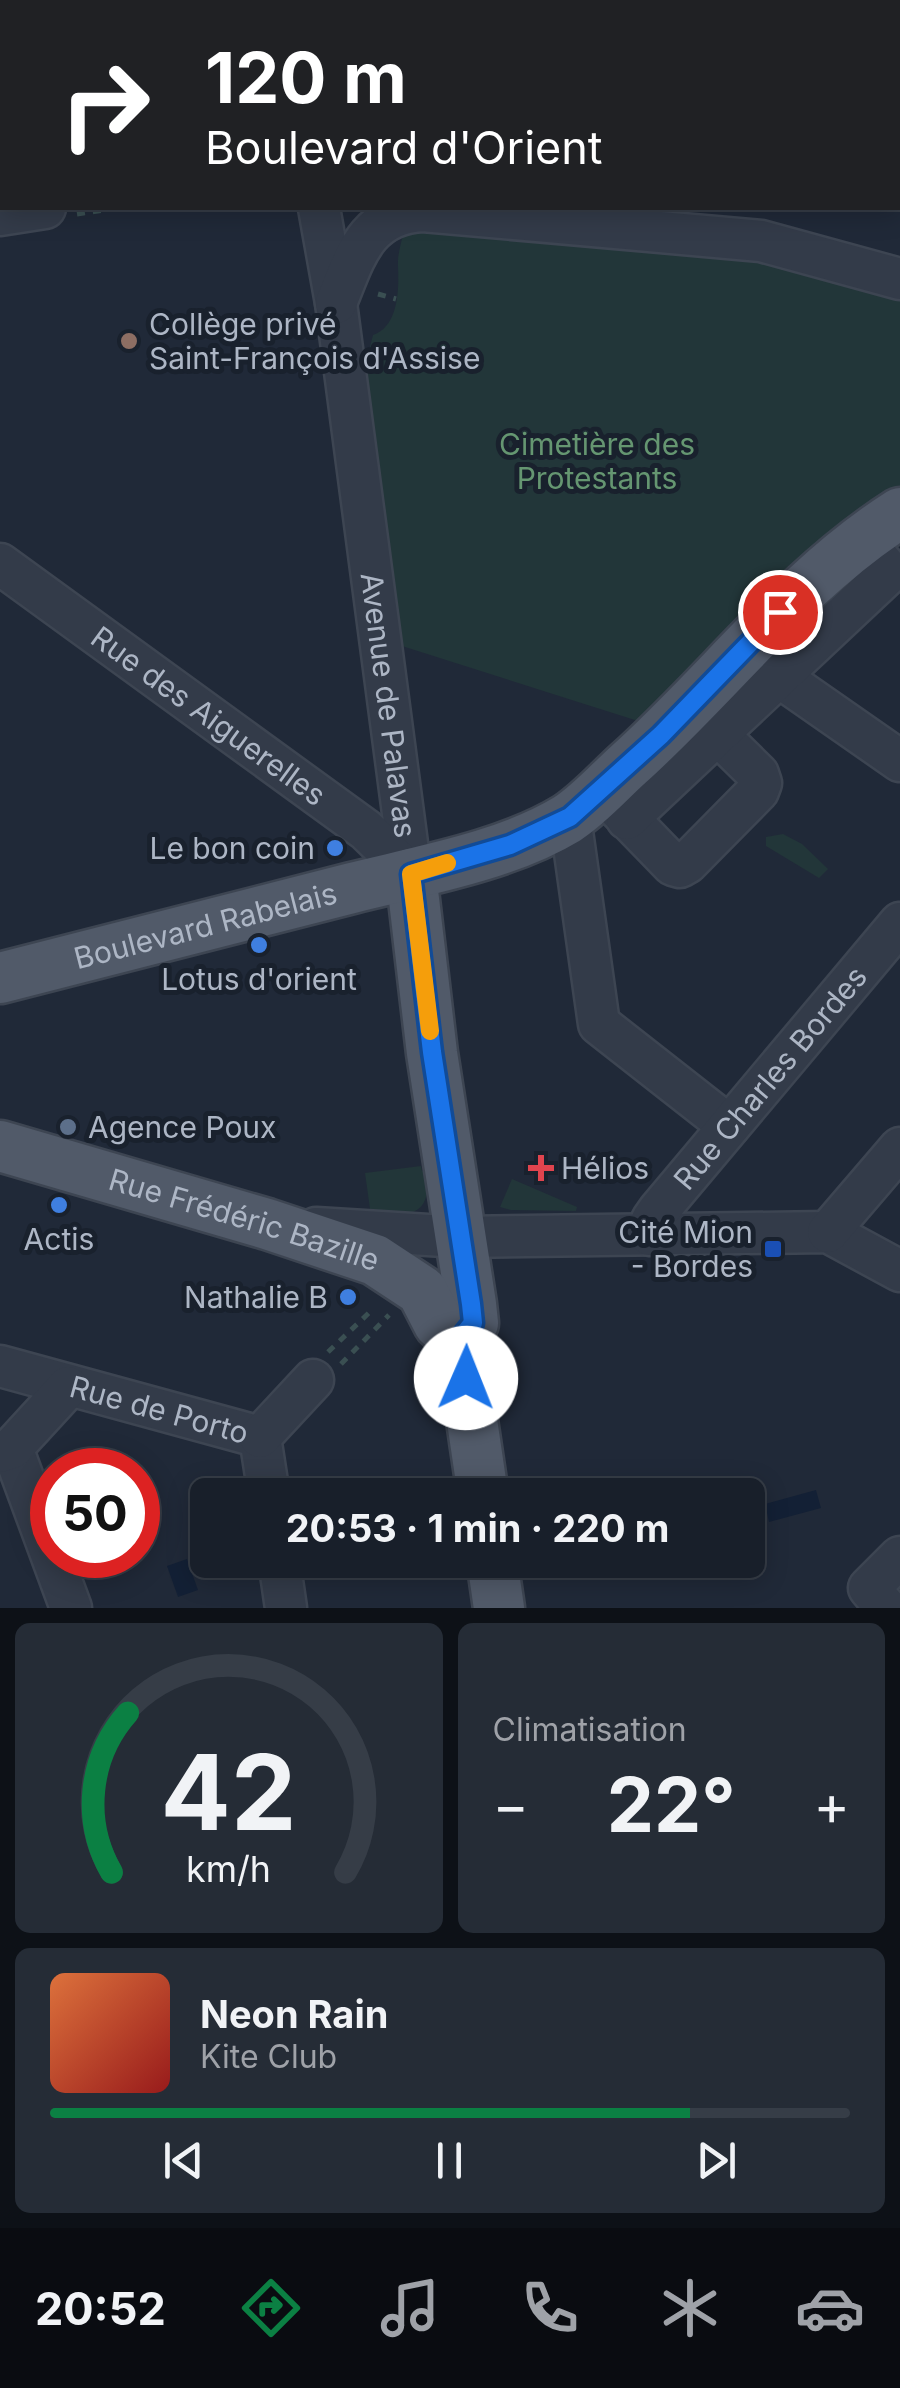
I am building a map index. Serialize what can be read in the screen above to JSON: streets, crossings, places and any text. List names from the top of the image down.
{
  "streets": {
    "main road": ["Avenue de Palavas", "Boulevard Rabelais", "Rue Frédéric Bazille"],
    "street": ["Rue des Aiguerelles", "Rue Charles Bordes", "Rue de Porto"]
  },
  "crossings": [
    ["Avenue de Palavas", "Rue des Aiguerelles"],
    ["Avenue de Palavas", "Boulevard Rabelais"],
    ["Avenue de Palavas", "Rue Frédéric Bazille"],
    ["Rue des Aiguerelles", "Boulevard Rabelais"]
  ],
  "parks": ["Cimetière des Protestants"],
  "places": {
    "other": [
      "Collège privé Saint-François d'Assise",
      "Le bon coin",
      "Lotus d'orient",
      "Agence Poux",
      "Actis",
      "Nathalie B"
    ],
    "health": ["Hélios"],
    "transit": ["Cité Mion - Bordes"]
  },
  "page": {
    "turn": ["120 m", "Boulevard d'Orient"],
    "limit": "50",
    "trip": "20:53 · 1 min · 220 m",
    "tile": "Climatisation",
    "heat": ["−", "22°", "+"],
    "song": ["Neon Rain", "Kite Club"],
    "tabs": "20:52",
    "gauge": ["42", "km/h"]
  }
}
